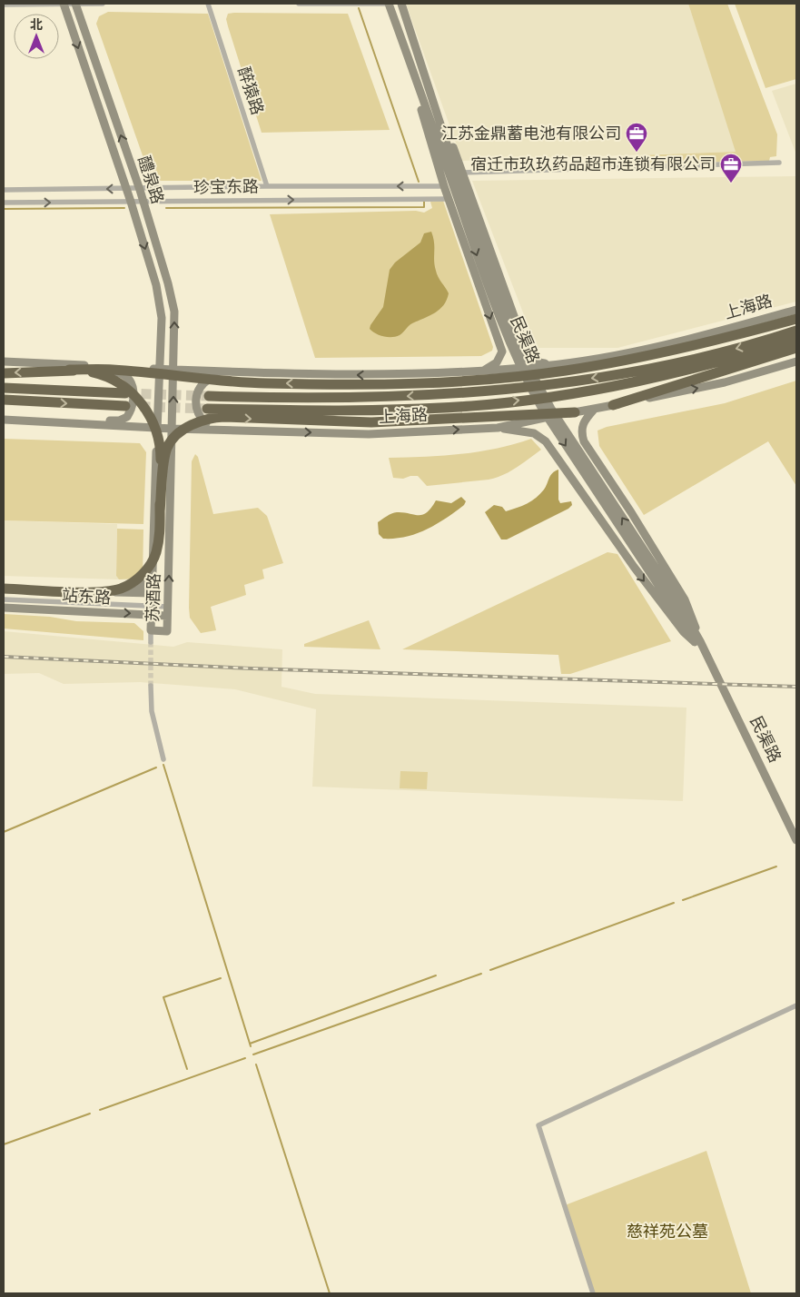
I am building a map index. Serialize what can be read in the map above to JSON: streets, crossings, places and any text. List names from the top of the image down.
{
  "streets": {
    "highway": ["上海路"],
    "main road": [
      "醴泉路",
      "民渠路",
      "站东路",
      "苏酒路"
    ],
    "street": ["醉猿路", "珍宝东路"]
  },
  "crossings": [
    ["醉猿路", "珍宝东路"],
    ["醴泉路", "珍宝东路"],
    ["醴泉路", "上海路"],
    ["醴泉路", "苏酒路"],
    ["上海路", "民渠路"],
    ["上海路", "苏酒路"],
    ["站东路", "苏酒路"]
  ],
  "parks": ["慈祥苑公墓"],
  "places": {
    "office": ["江苏金鼎蓄电池有限公司", "宿迁市玖玖药品超市连锁有限公司"]
  },
  "north": "top"
}
